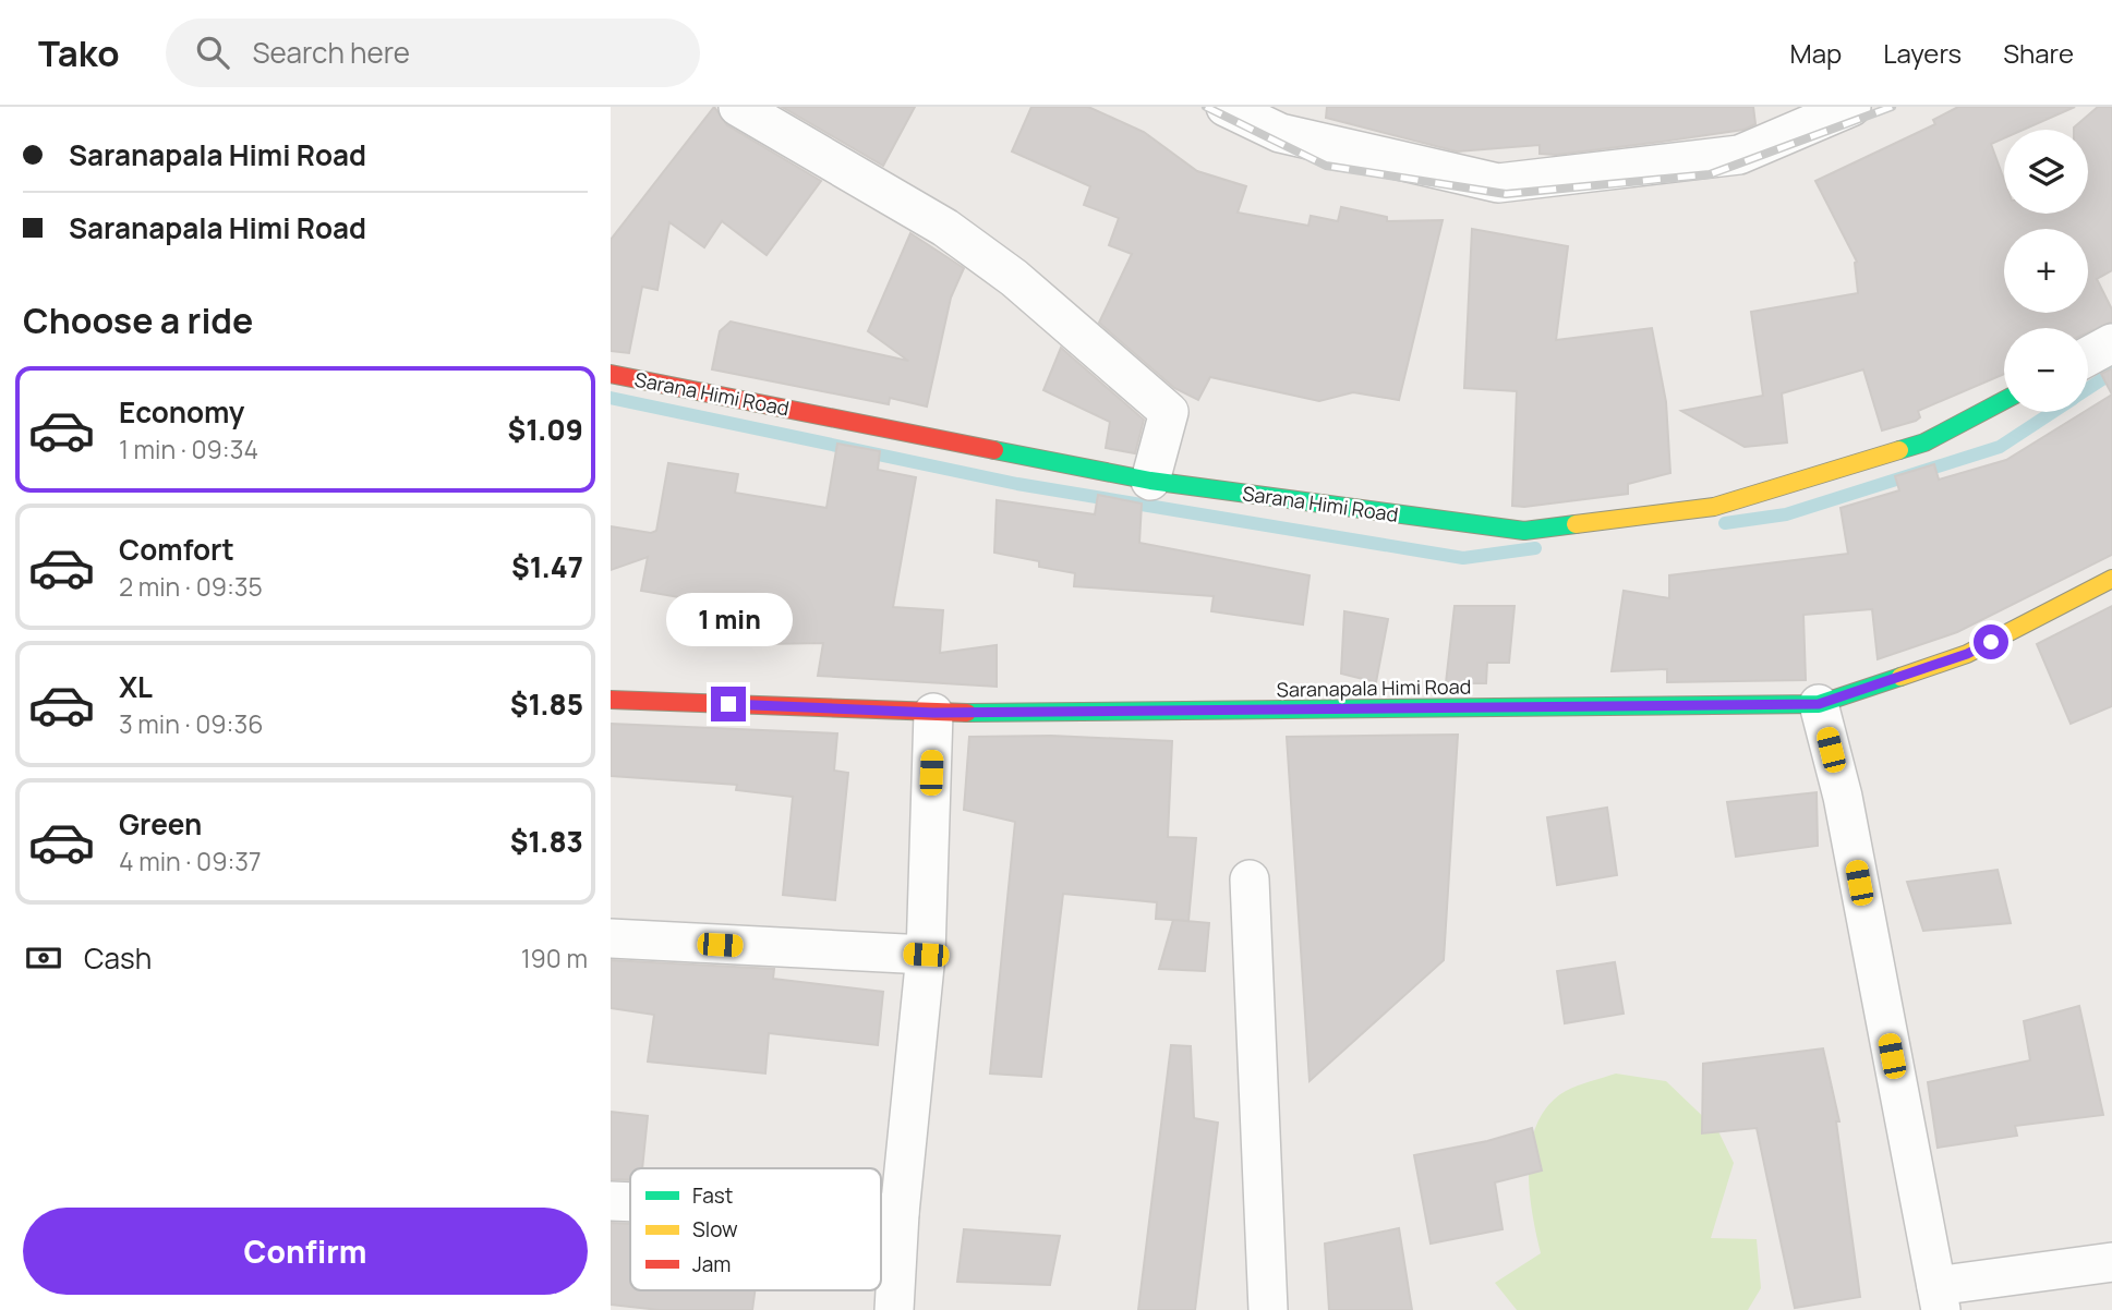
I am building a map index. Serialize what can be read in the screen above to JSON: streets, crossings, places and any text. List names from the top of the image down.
{
  "streets": {
    "street": ["Sarana Himi Road", "Saranapala Himi Road"]
  },
  "legend": ["Fast", "Slow", "Jam"],
  "page": {
    "header": "Tako",
    "search": "Search here",
    "nav": ["Map", "Layers", "Share"],
    "banner": ["Saranapala Himi Road", "Saranapala Himi Road"],
    "map_buttons": ["+", "−"],
    "heading": "Choose a ride",
    "list": [
      {
        "name": "Economy",
        "note": "1 min · 09:34",
        "value": "$1.09"
      },
      {
        "name": "Comfort",
        "note": "2 min · 09:35",
        "value": "$1.47"
      },
      {
        "name": "XL",
        "note": "3 min · 09:36",
        "value": "$1.85"
      },
      {
        "name": "Green",
        "note": "4 min · 09:37",
        "value": "$1.83"
      }
    ],
    "bubble": "1 min",
    "pay": ["Cash", "190 m"],
    "buttons": "Confirm"
  }
}
